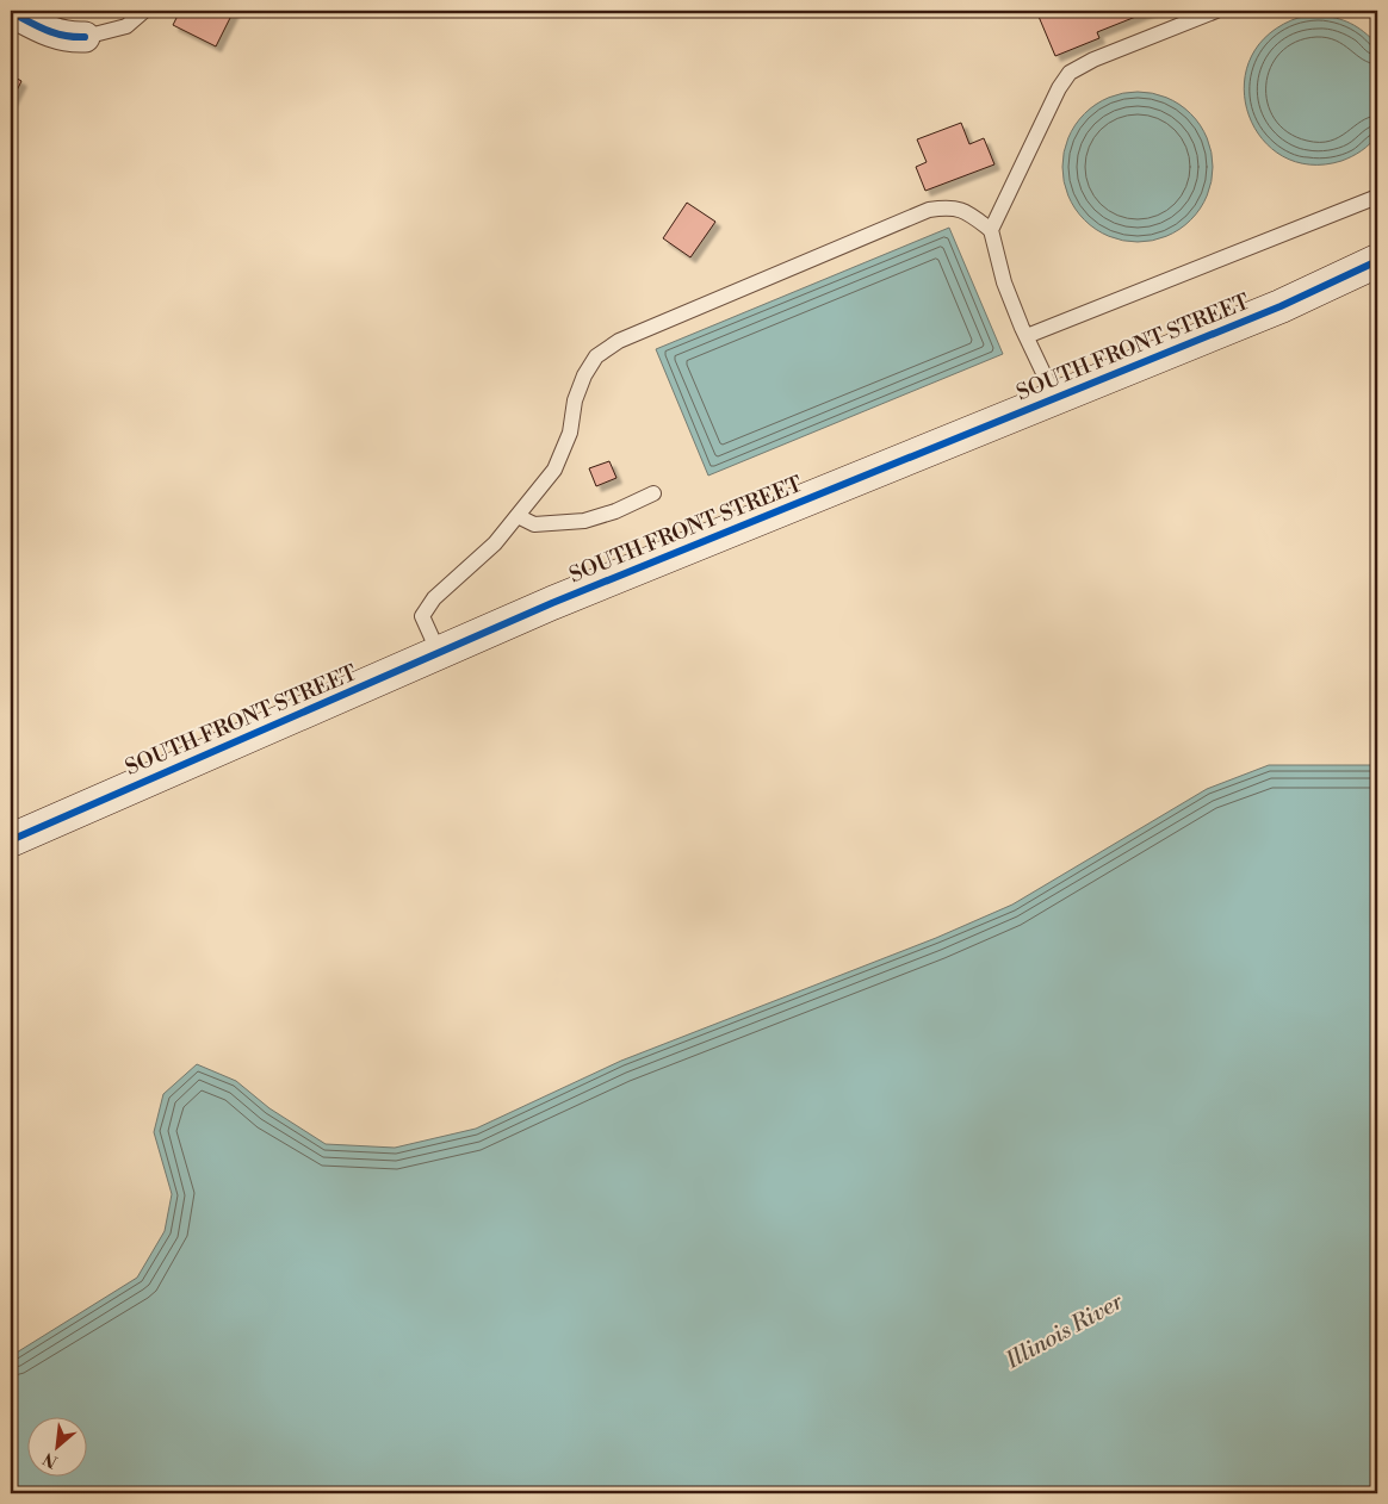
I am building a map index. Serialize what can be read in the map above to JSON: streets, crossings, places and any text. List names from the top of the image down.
{
  "streets": {
    "street": ["SOUTH FRONT STREET"]
  },
  "water": ["Illinois River"],
  "north": "bottom left"
}
